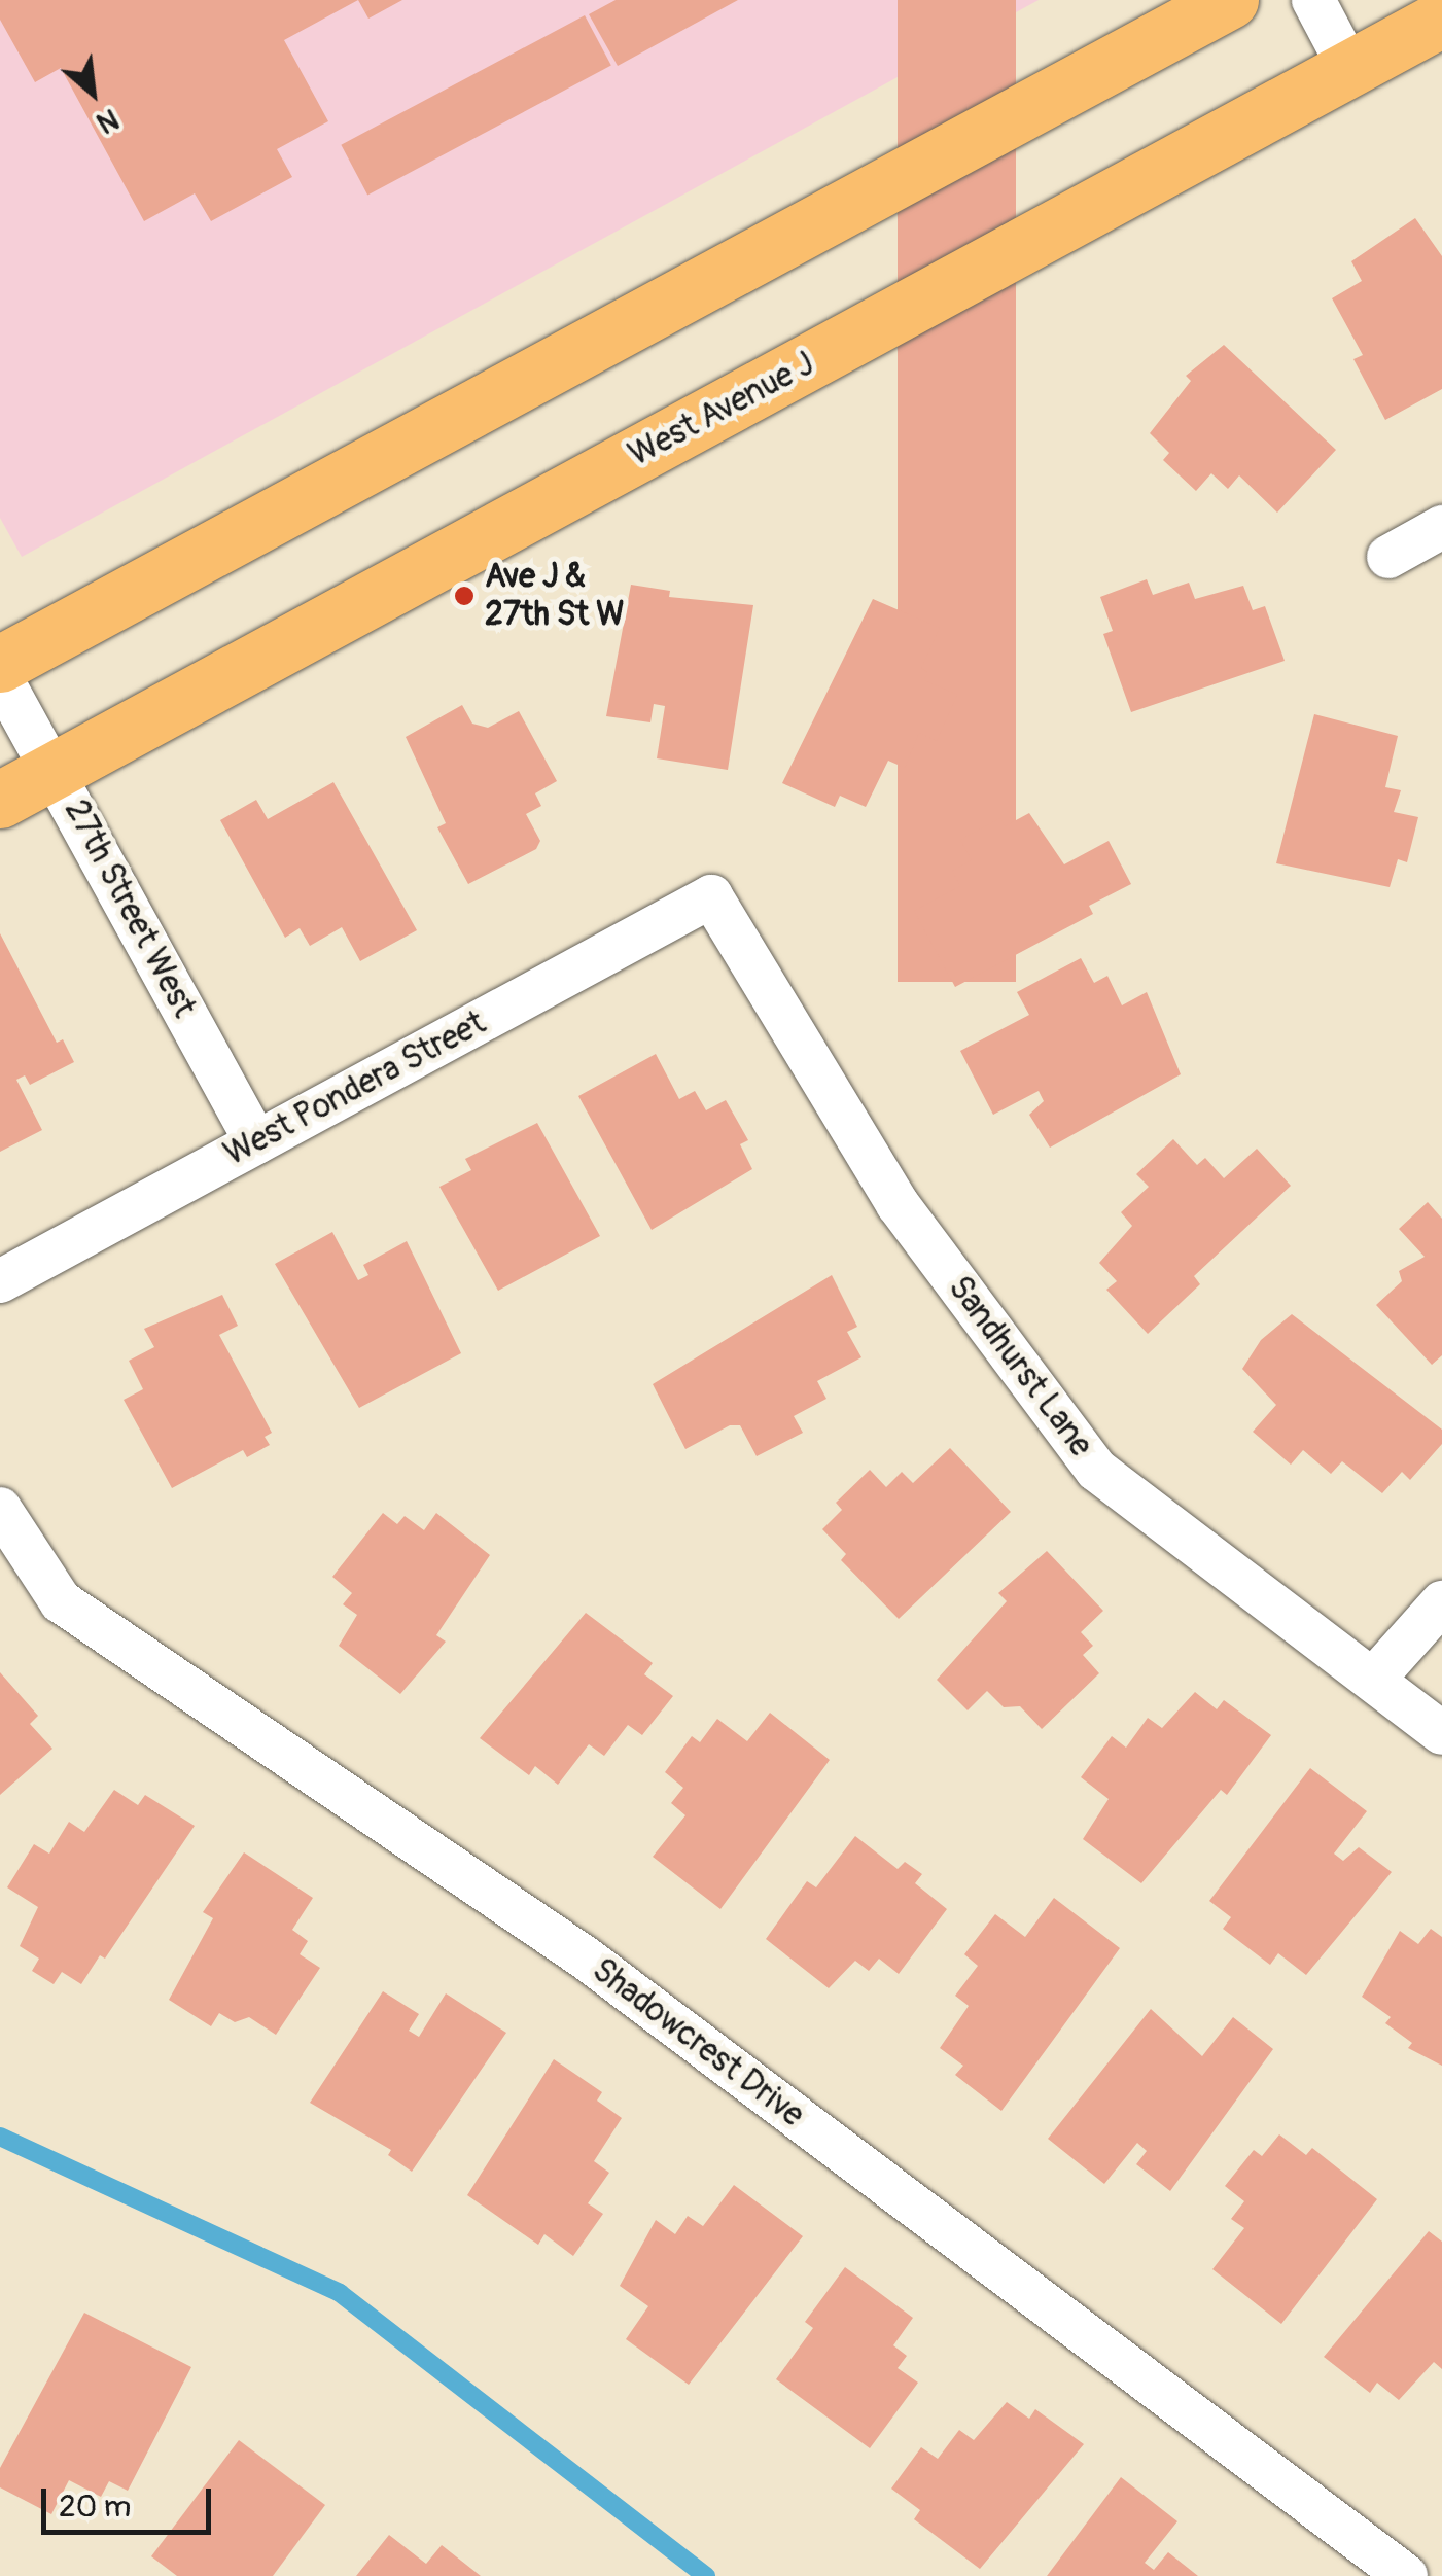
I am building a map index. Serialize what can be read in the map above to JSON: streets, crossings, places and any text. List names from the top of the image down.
{
  "streets": {
    "main road": ["West Avenue J"],
    "street": [
      "27th Street West",
      "West Pondera Street",
      "Sandhurst Lane",
      "Shadowcrest Drive"
    ]
  },
  "crossings": [
    ["West Avenue J", "27th Street West"],
    ["27th Street West", "West Pondera Street"],
    ["West Pondera Street", "Sandhurst Lane"]
  ],
  "places": ["Ave J & 27th St W"],
  "scale_bar": "20 m",
  "north": "bottom right"
}
